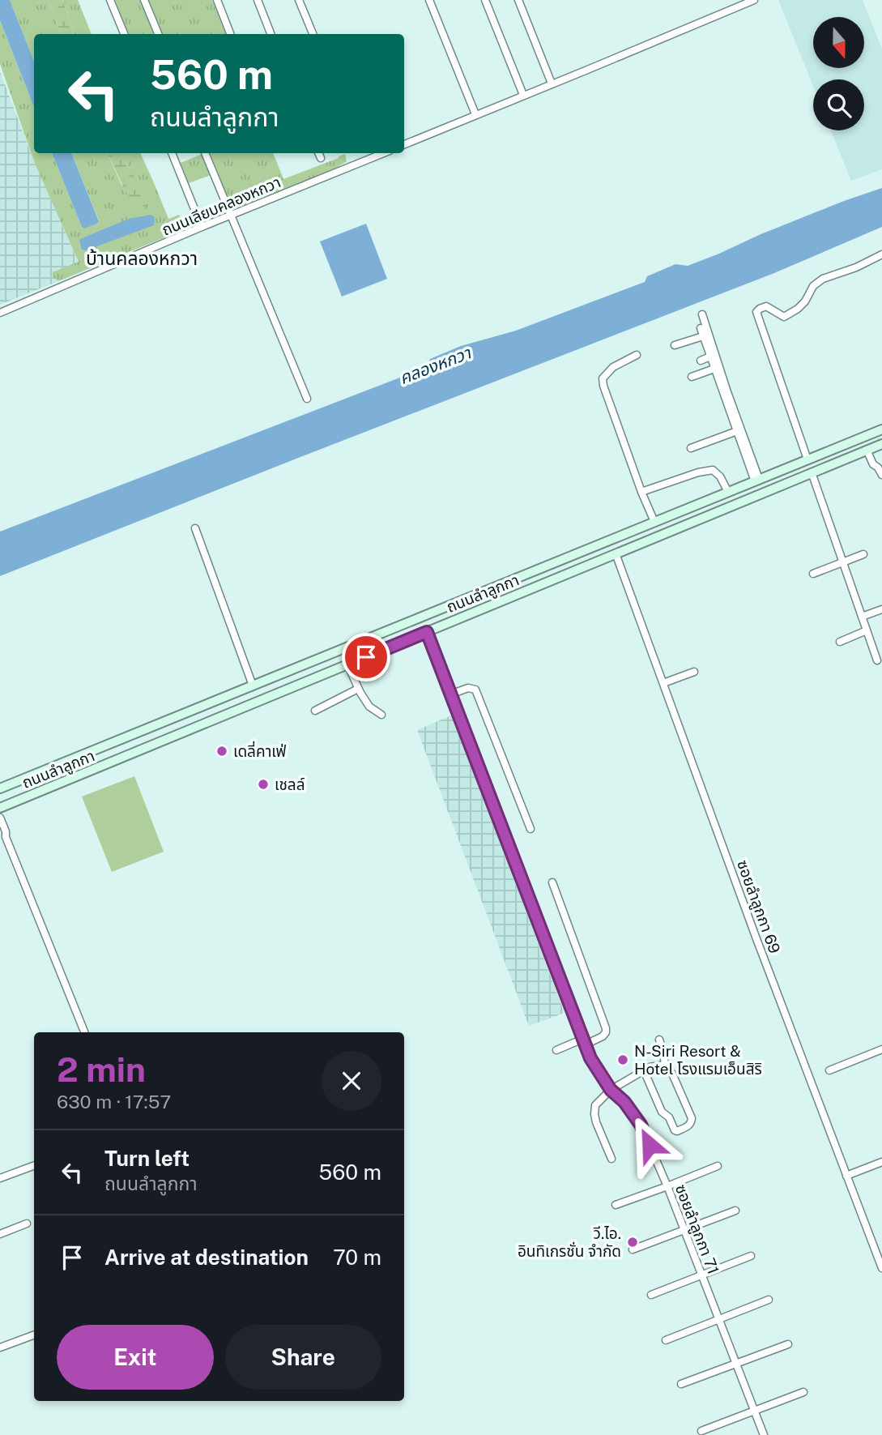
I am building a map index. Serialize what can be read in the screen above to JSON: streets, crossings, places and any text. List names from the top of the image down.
{
  "streets": {
    "main road": ["ถนนลำลูกกา"],
    "street": ["ถนนเลียบคลองหกวา", "ซอยลำลูกกา 69", "ซอยลำลูกกา 71"]
  },
  "crossings": [
    ["ถนนลำลูกกา", "ซอยลำลูกกา 69"],
    ["ถนนลำลูกกา", "ซอยลำลูกกา 71"]
  ],
  "districts": ["บ้านคลองหกวา"],
  "water": ["คลองหกวา"],
  "places": [
    "เดลี่คาเฟ่",
    "เชลล์",
    "N-Siri Resort & Hotel โรงแรมเอ็นสิริ",
    "วี.ไอ. อินทิเกรชั่น จำกัด"
  ],
  "north": "bottom",
  "page": {
    "turn": ["560 m", "ถนนลำลูกกา"],
    "heading": ["2 min", "630 m · 17:57"],
    "list": [
      {
        "name": "Turn left",
        "note": "ถนนลำลูกกา",
        "value": "560 m"
      },
      {
        "name": "Arrive at destination",
        "value": "70 m"
      }
    ],
    "buttons": ["Exit", "Share"]
  }
}
